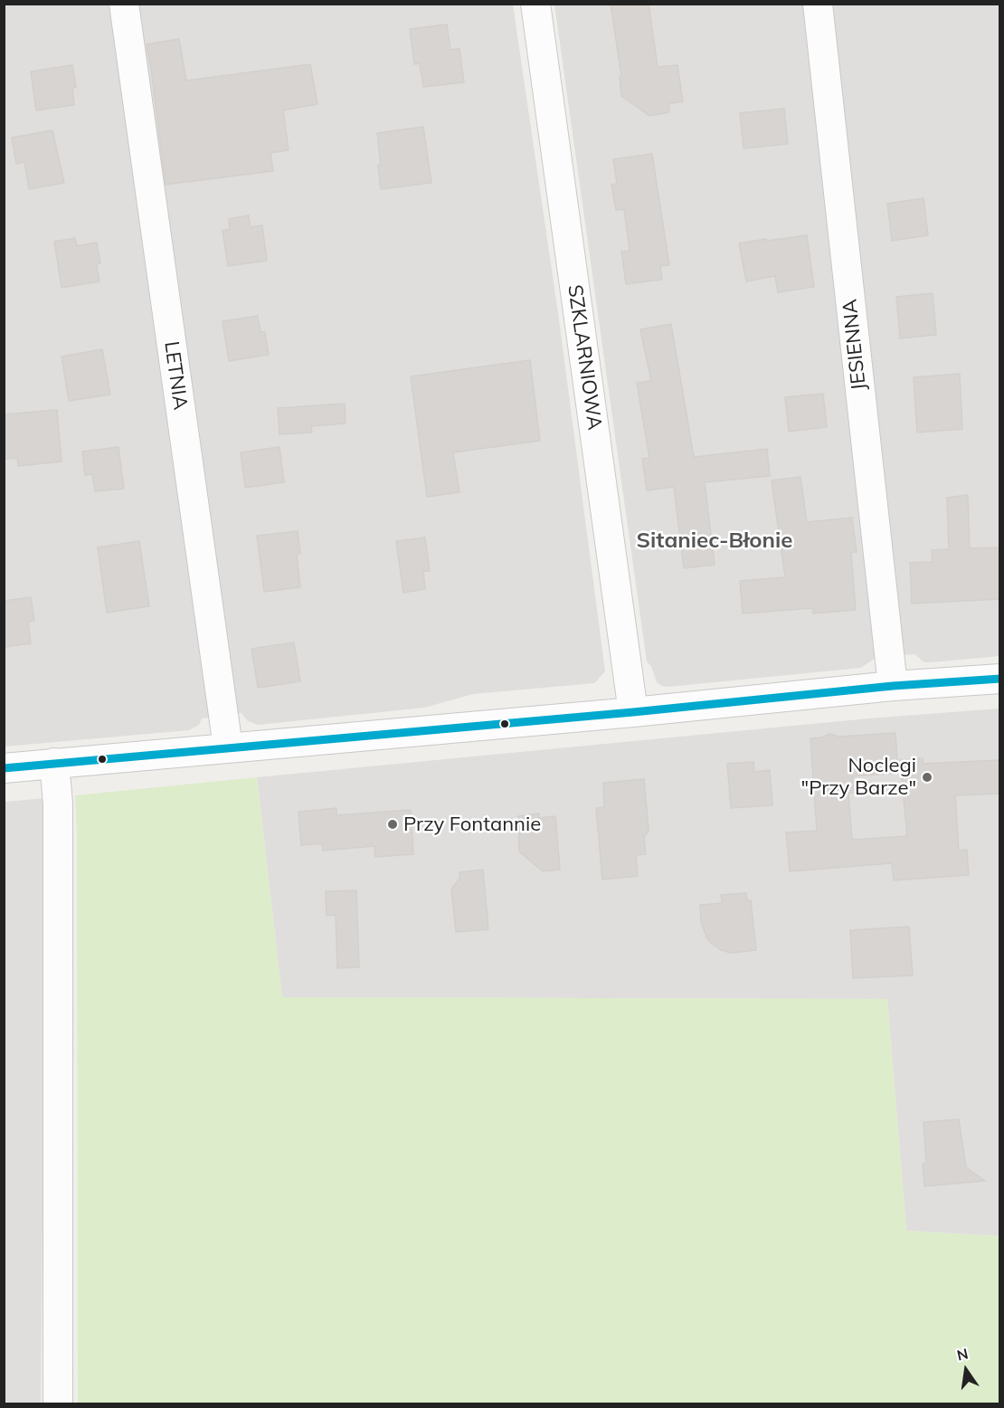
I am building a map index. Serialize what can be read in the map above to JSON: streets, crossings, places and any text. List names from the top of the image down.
{
  "streets": {
    "street": ["JESIENNA", "SZKLARNIOWA", "LETNIA"]
  },
  "districts": ["Sitaniec-Błonie"],
  "places": ["Noclegi \"Przy Barze\"", "Przy Fontannie"],
  "north": "top"
}
